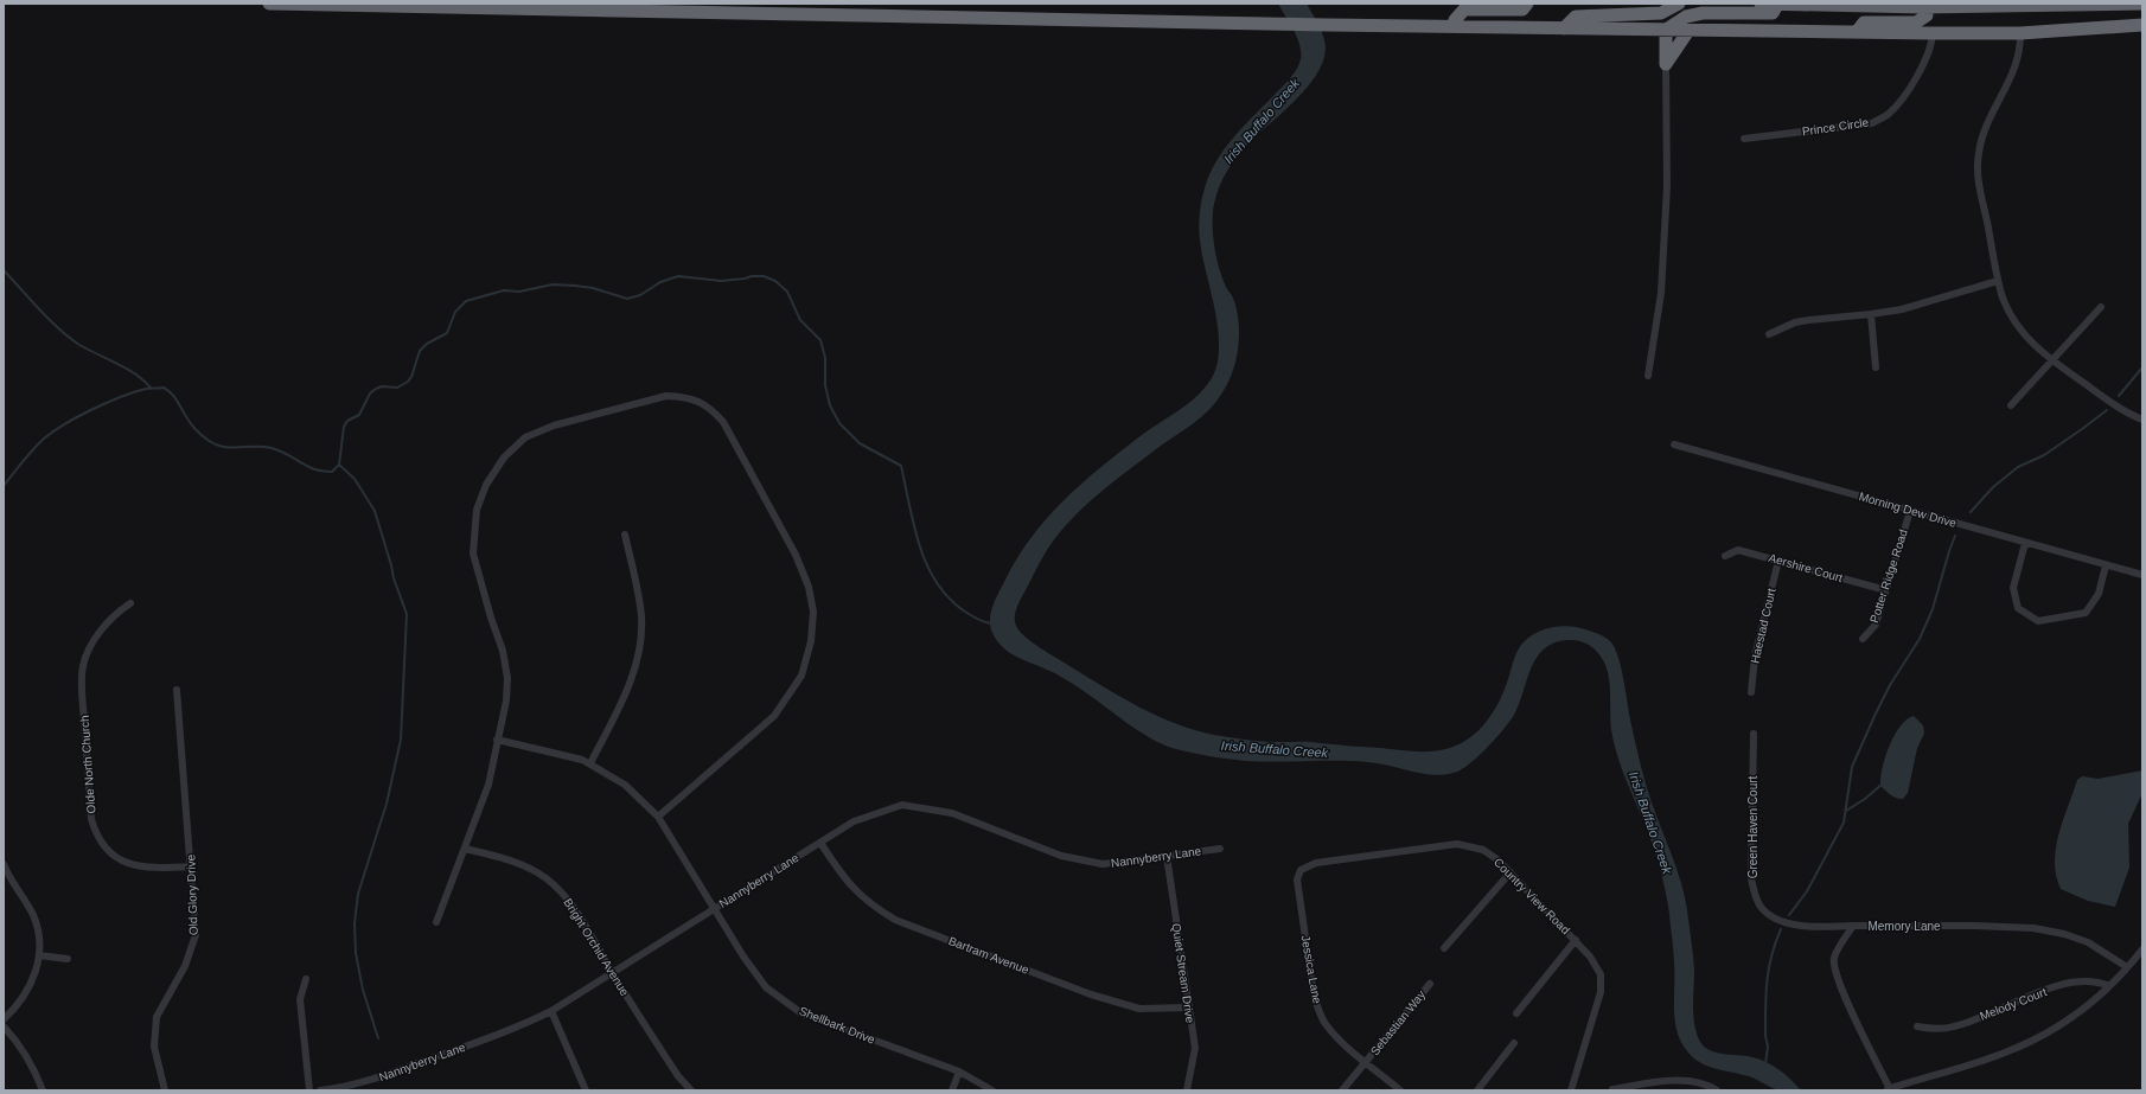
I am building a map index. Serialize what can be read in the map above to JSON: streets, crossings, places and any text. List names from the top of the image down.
{
  "streets": {
    "street": [
      "Prince Circle",
      "Morning Dew Drive",
      "Aershire Court",
      "Potter Ridge Road",
      "Haestad Court",
      "Olde North Church",
      "Green Haven Court",
      "Nannyberry Lane",
      "Old Glory Drive",
      "Country View Road",
      "Memory Lane",
      "Bright Orchid Avenue",
      "Bartram Avenue",
      "Jessica Lane",
      "Quiet Stream Drive",
      "Melody Court",
      "Sebastian Way",
      "Shellbark Drive"
    ]
  },
  "crossings": [
    ["Morning Dew Drive", "Potter Ridge Road"],
    ["Aershire Court", "Potter Ridge Road"],
    ["Aershire Court", "Haestad Court"],
    ["Olde North Church", "Old Glory Drive"],
    ["Green Haven Court", "Memory Lane"],
    ["Nannyberry Lane", "Bright Orchid Avenue"],
    ["Nannyberry Lane", "Bartram Avenue"],
    ["Nannyberry Lane", "Quiet Stream Drive"],
    ["Nannyberry Lane", "Shellbark Drive"],
    ["Country View Road", "Jessica Lane"],
    ["Bartram Avenue", "Quiet Stream Drive"],
    ["Jessica Lane", "Sebastian Way"]
  ],
  "water": ["Irish Buffalo Creek"]
}
